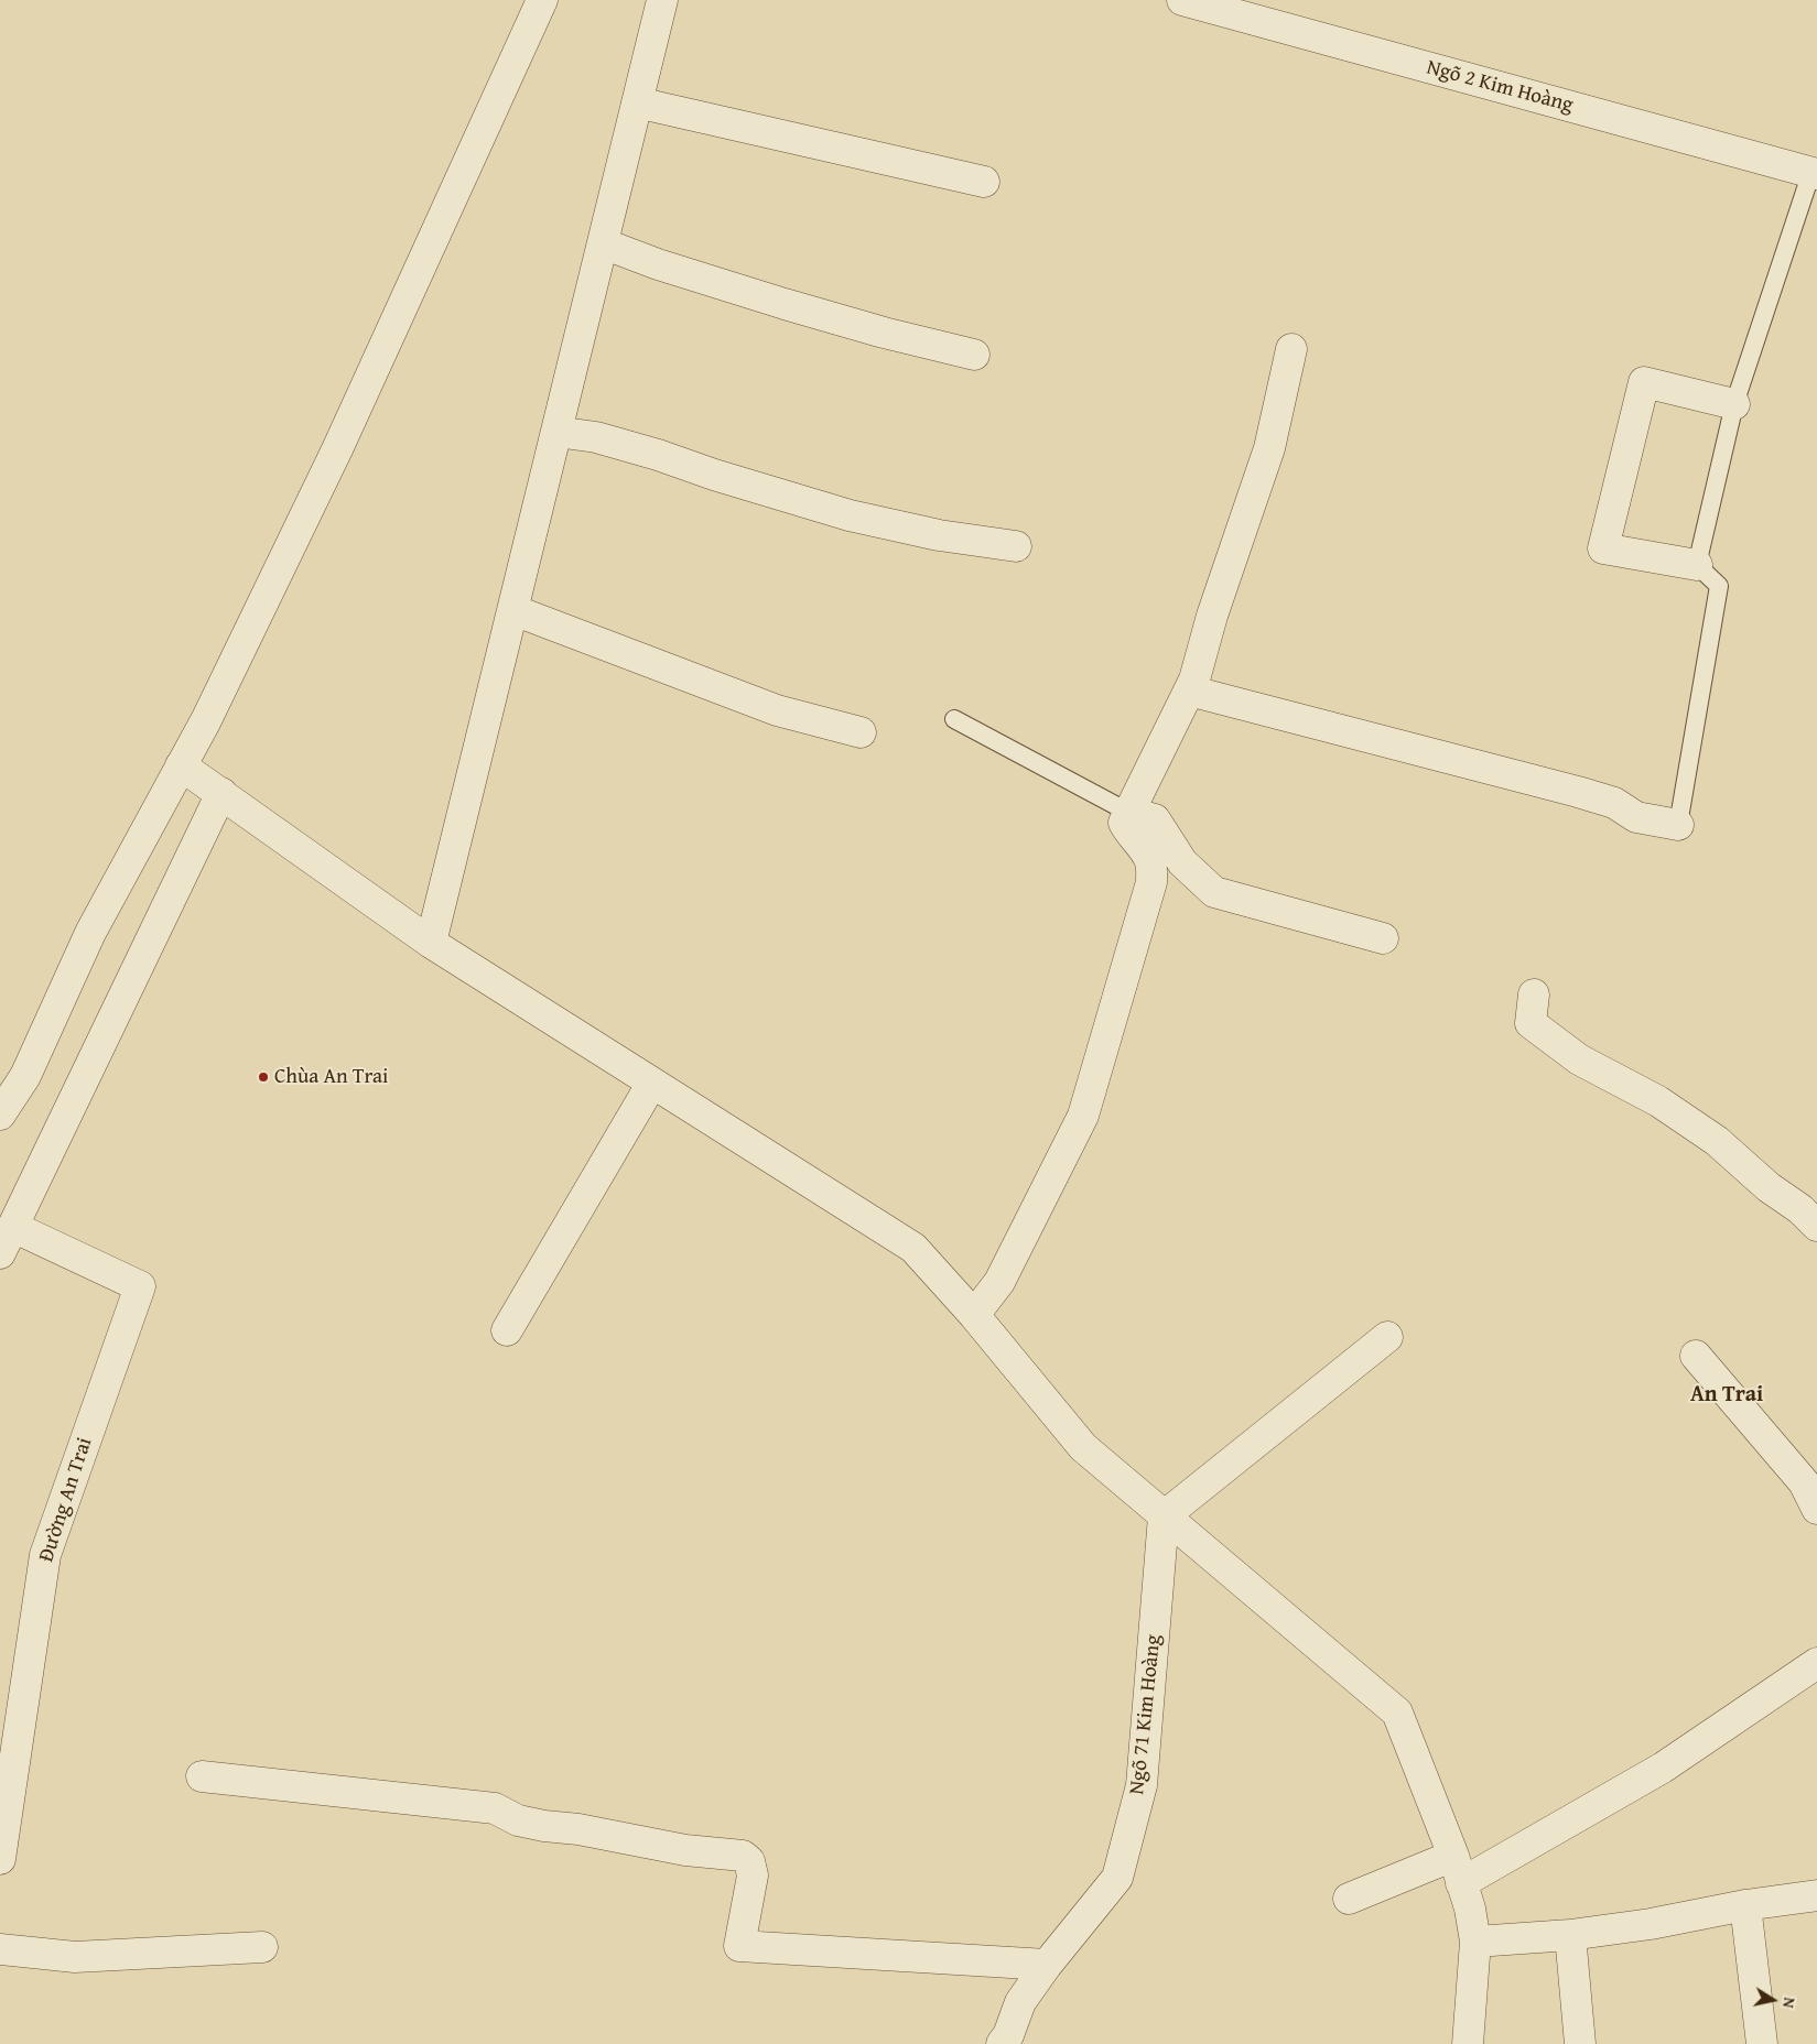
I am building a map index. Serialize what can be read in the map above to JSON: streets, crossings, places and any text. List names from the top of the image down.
{
  "streets": {
    "street": ["Ngõ 2 Kim Hoàng", "Đường An Trai", "Ngõ 71 Kim Hoàng"]
  },
  "districts": ["An Trai"],
  "places": ["Chùa An Trai"],
  "north": "right"
}
